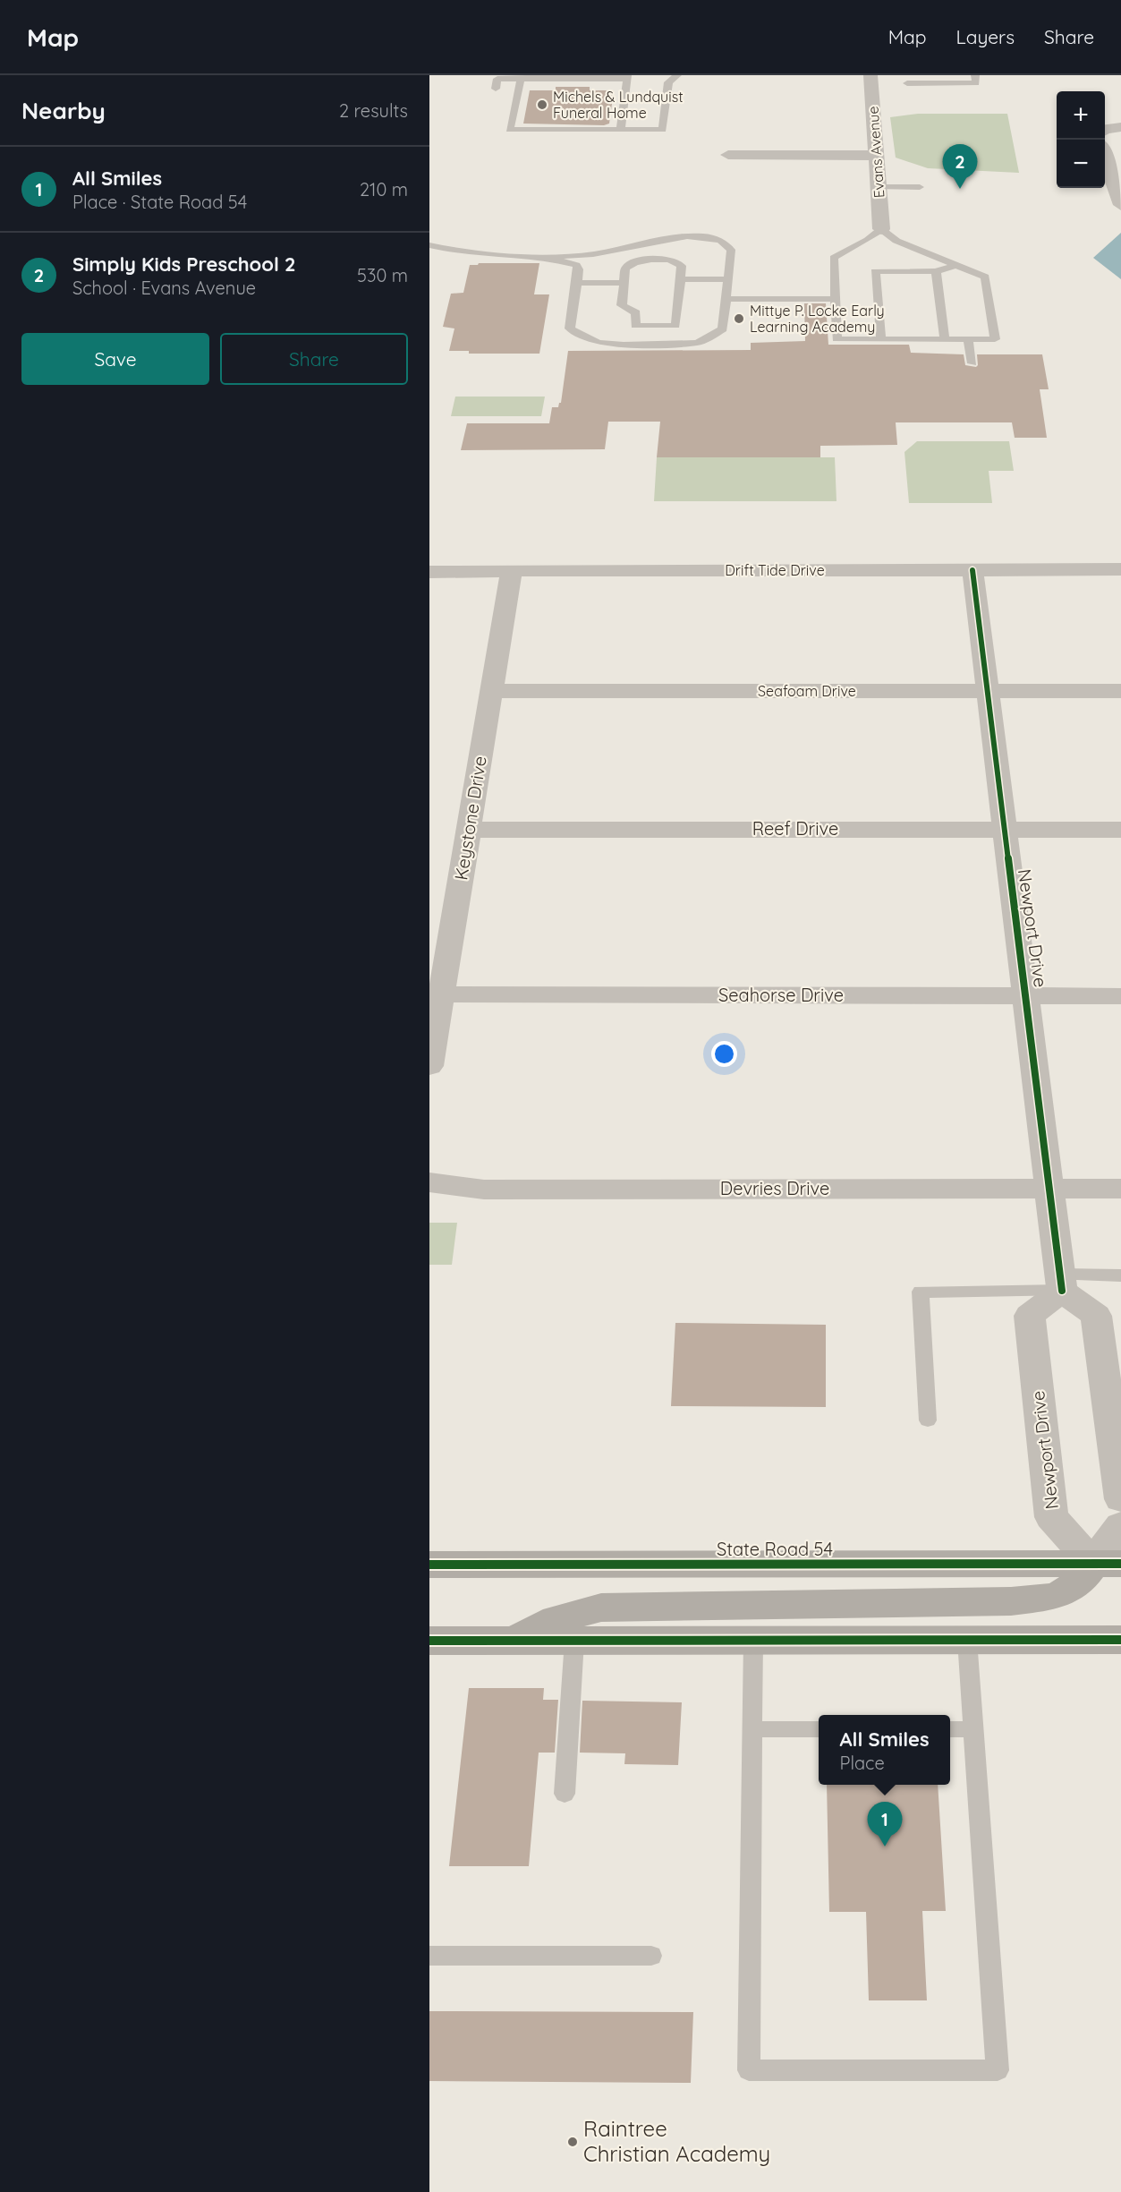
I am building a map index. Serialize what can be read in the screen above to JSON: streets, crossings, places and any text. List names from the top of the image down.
{
  "streets": {
    "main road": ["State Road 54"],
    "street": [
      "Evans Avenue",
      "Drift Tide Drive",
      "Seafoam Drive",
      "Keystone Drive",
      "Reef Drive",
      "Newport Drive",
      "Seahorse Drive",
      "Devries Drive"
    ]
  },
  "crossings": [
    ["Drift Tide Drive", "Keystone Drive"],
    ["Drift Tide Drive", "Newport Drive"],
    ["Seafoam Drive", "Keystone Drive"],
    ["Seafoam Drive", "Newport Drive"],
    ["Keystone Drive", "Reef Drive"],
    ["Keystone Drive", "Seahorse Drive"],
    ["Reef Drive", "Newport Drive"],
    ["Newport Drive", "Seahorse Drive"],
    ["Newport Drive", "Devries Drive"],
    ["Newport Drive", "State Road 54"]
  ],
  "places": ["Michels & Lundquist Funeral Home", "Mittye P. Locke Early Learning Academy", "Raintree Christian Academy"],
  "page": {
    "header": "Map",
    "nav": ["Map", "Layers", "Share"],
    "heading": ["Nearby", "2 results"],
    "map_buttons": ["+", "−"],
    "pins": ["2", "1"],
    "list": [
      {
        "mark": "1",
        "name": "All Smiles",
        "note": "Place · State Road 54",
        "value": "210 m"
      },
      {
        "mark": "2",
        "name": "Simply Kids Preschool 2",
        "note": "School · Evans Avenue",
        "value": "530 m"
      }
    ],
    "buttons": ["Save", "Share"],
    "popup": ["All Smiles", "Place"]
  }
}
